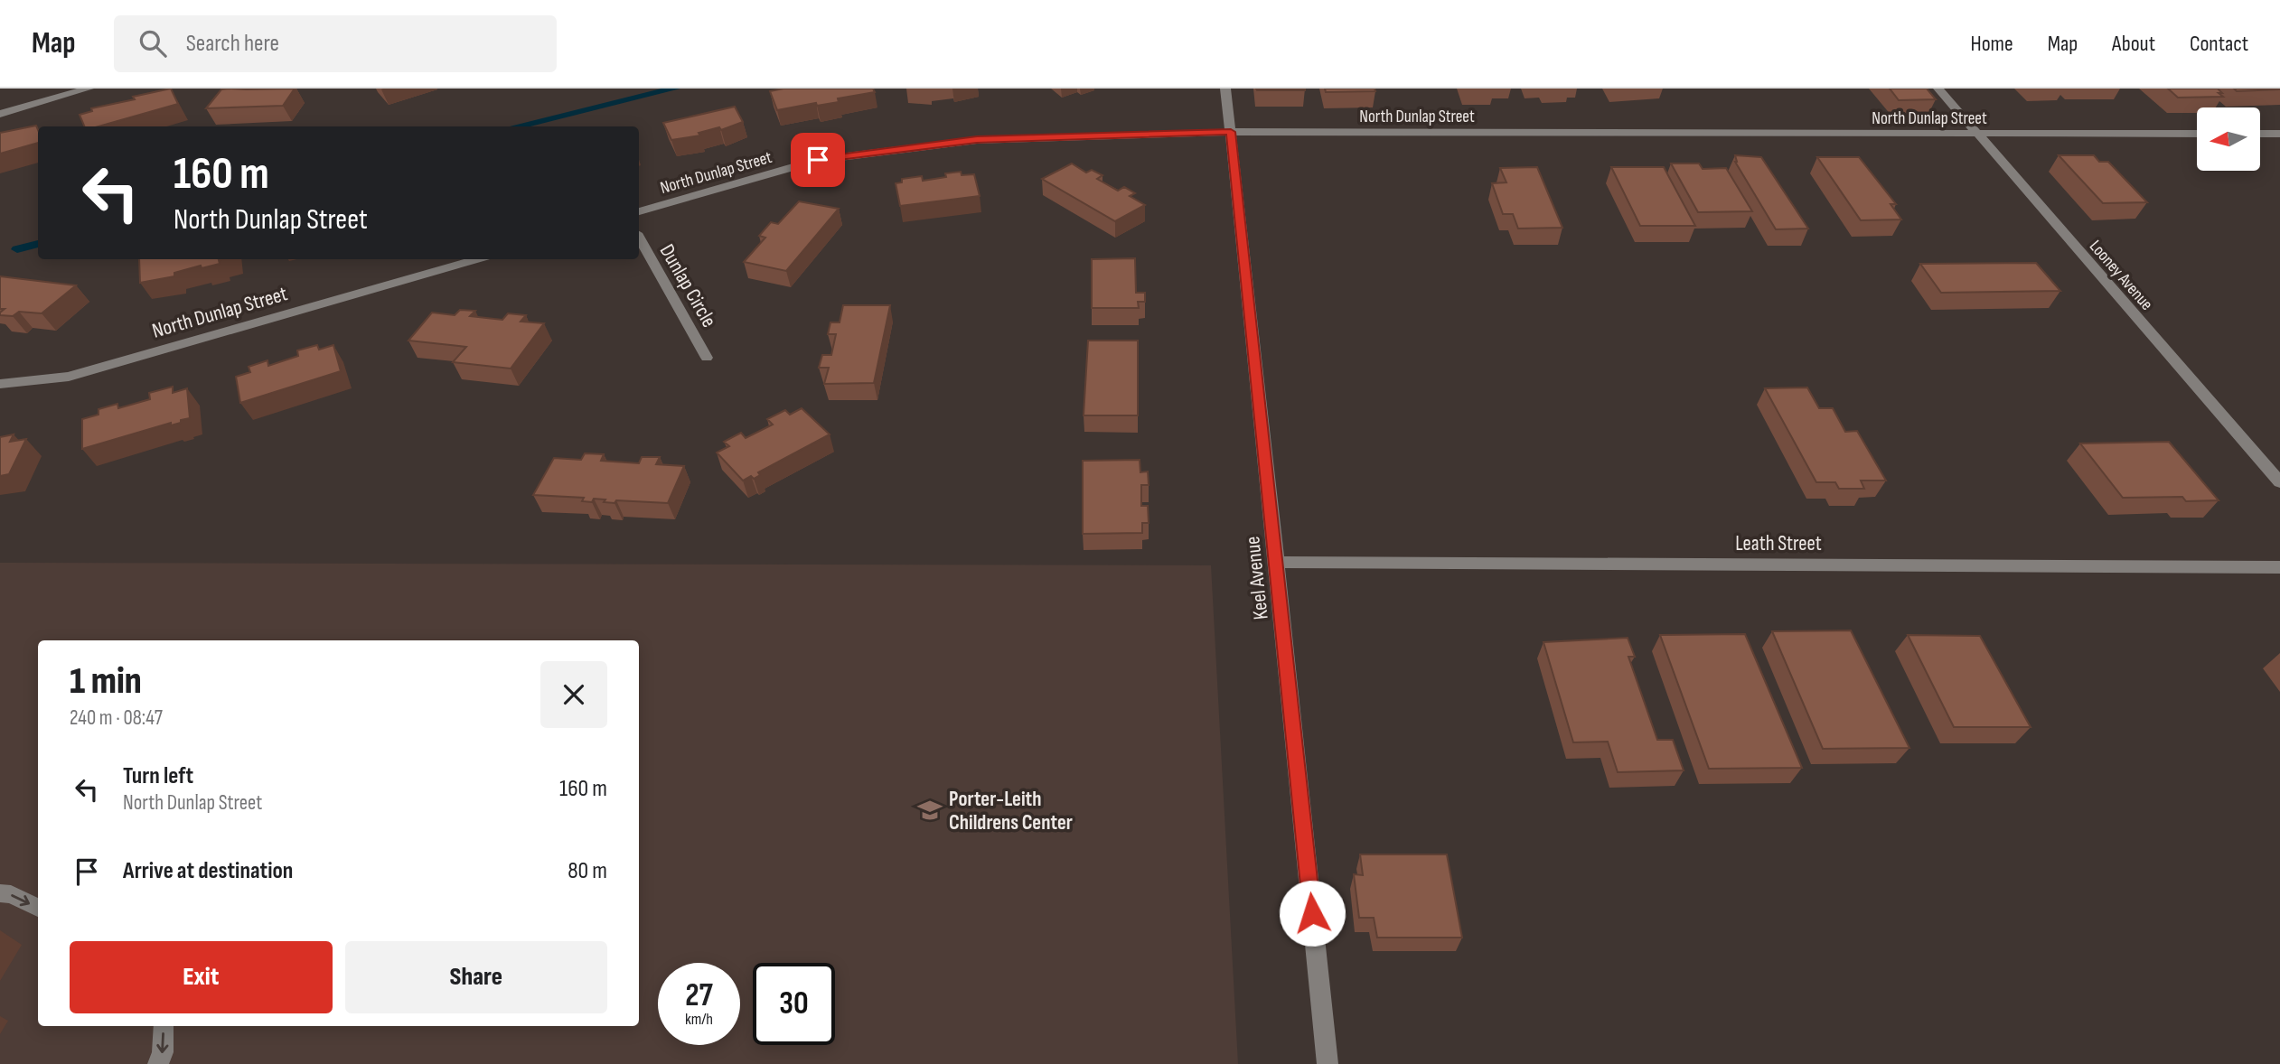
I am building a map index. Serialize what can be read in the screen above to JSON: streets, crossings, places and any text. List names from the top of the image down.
{
  "streets": {
    "street": [
      "North Dunlap Street",
      "Looney Avenue",
      "Dunlap Circle",
      "Leath Street",
      "Keel Avenue"
    ]
  },
  "crossings": [
    ["North Dunlap Street", "Looney Avenue"],
    ["North Dunlap Street", "Keel Avenue"],
    ["Leath Street", "Keel Avenue"]
  ],
  "places": {
    "school or university": ["Porter-Leith Childrens Center"]
  },
  "north": "left",
  "page": {
    "header": "Map",
    "search": "Search here",
    "nav": [
      "Home",
      "Map",
      "About",
      "Contact"
    ],
    "turn": ["160 m", "North Dunlap Street"],
    "heading": ["1 min", "240 m · 08:47"],
    "list": [
      {
        "name": "Turn left",
        "note": "North Dunlap Street",
        "value": "160 m"
      },
      {
        "name": "Arrive at destination",
        "value": "80 m"
      }
    ],
    "buttons": ["Exit", "Share"],
    "speed": "27 km/h",
    "limit": "30"
  }
}
